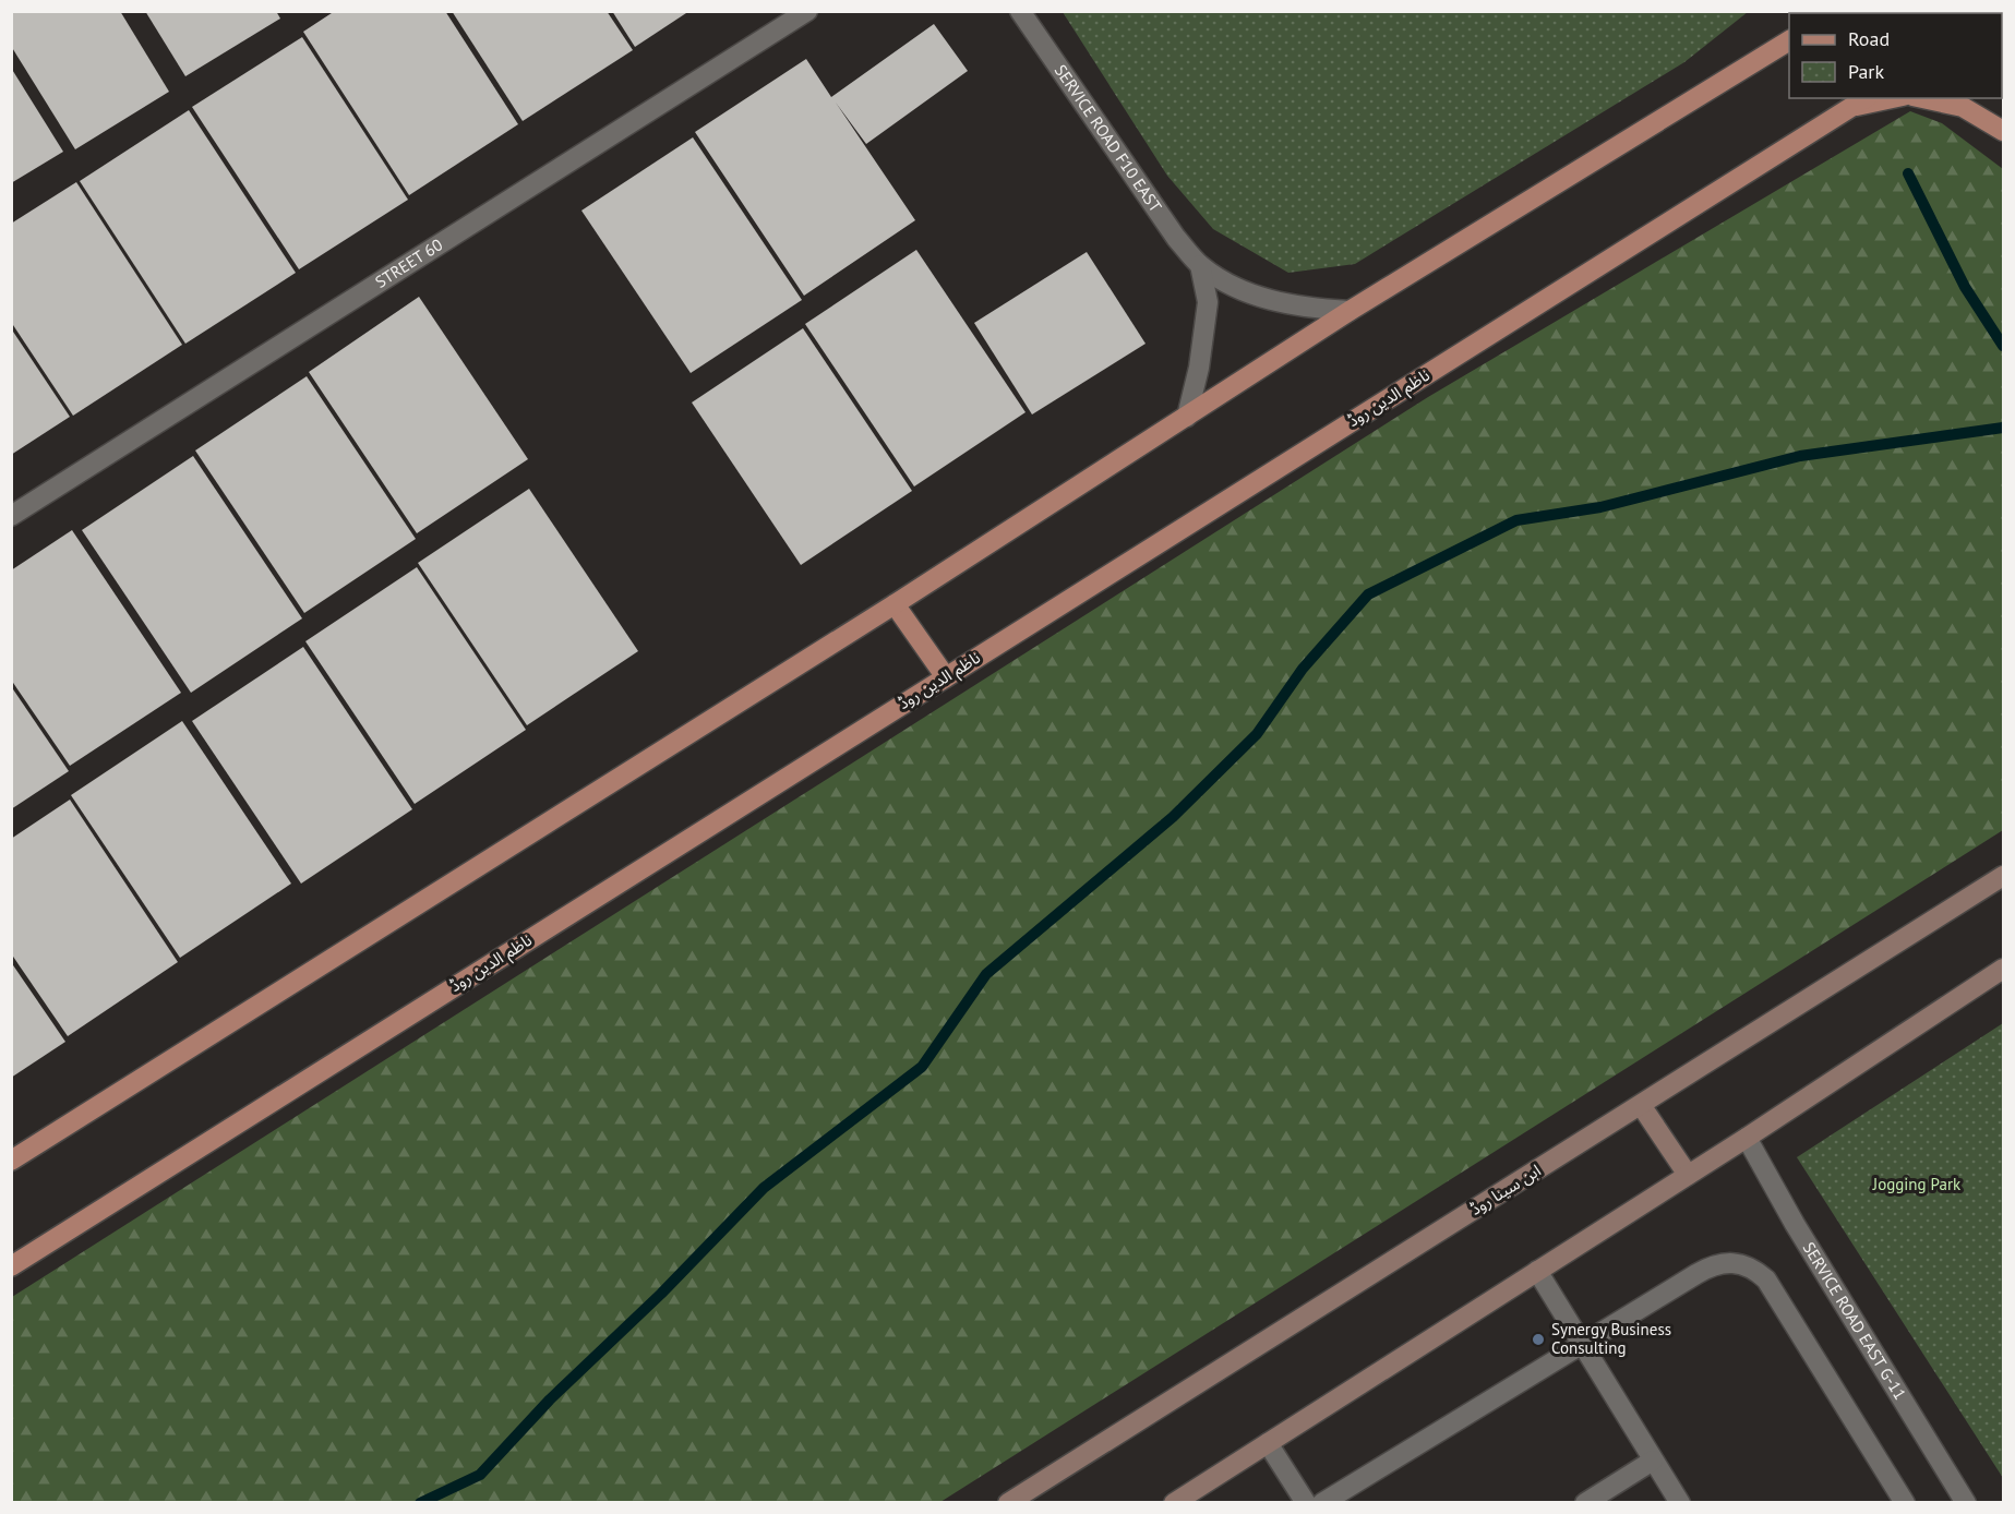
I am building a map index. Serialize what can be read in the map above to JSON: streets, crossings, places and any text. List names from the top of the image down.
{
  "streets": {
    "main road": ["ناظم الدین روڈ", "ابن سینا روڈ"],
    "street": ["SERVICE ROAD F10 EAST", "STREET 60", "SERVICE ROAD EAST G-11"]
  },
  "parks": ["Jogging Park"],
  "places": ["Synergy Business Consulting"],
  "legend": ["Road", "Park"]
}
